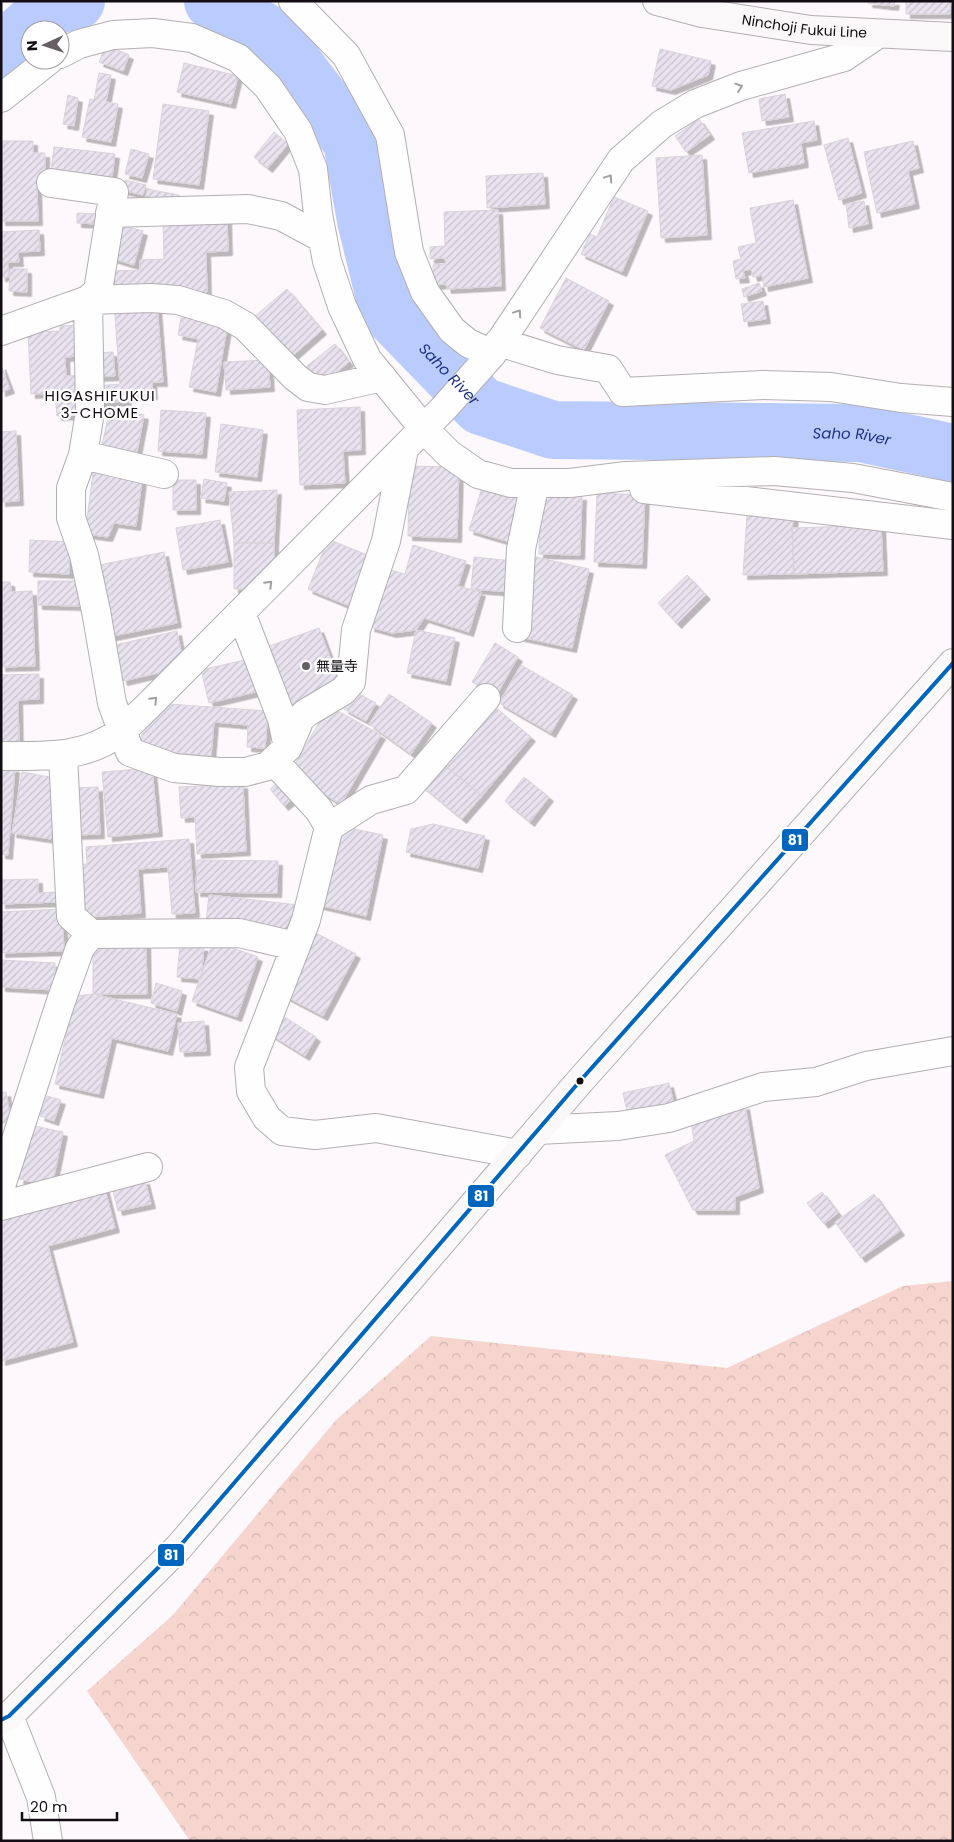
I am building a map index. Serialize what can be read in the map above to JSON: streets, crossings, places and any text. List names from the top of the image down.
{
  "streets": {
    "main road": ["Ninchoji Fukui Line"]
  },
  "districts": ["HIGASHIFUKUI 3-CHOME"],
  "water": ["Saho River"],
  "places": ["無量寺"],
  "lines": ["transit line 81"],
  "scale_bar": "20 m",
  "north": "left"
}
